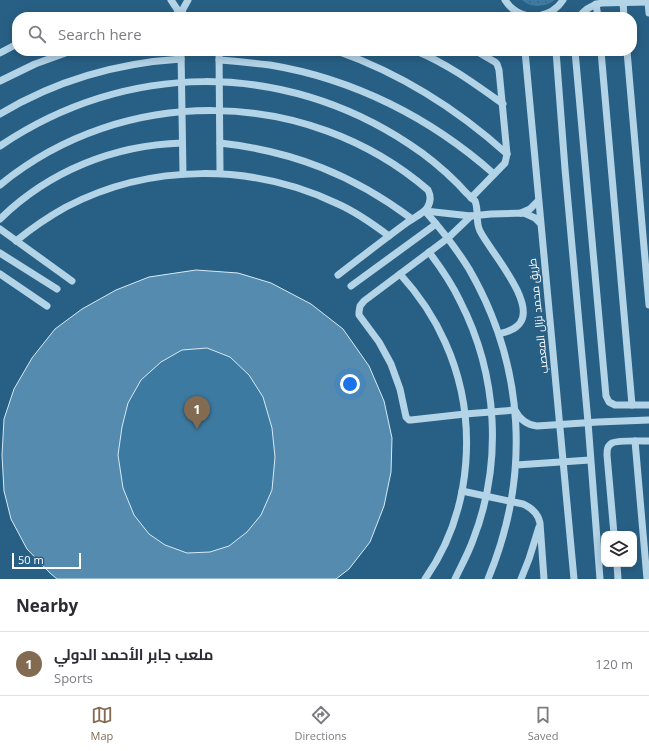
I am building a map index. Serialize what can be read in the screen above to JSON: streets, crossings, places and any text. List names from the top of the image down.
{
  "streets": {
    "street": ["طريق محمد نزال المعصب"]
  },
  "scale_bar": "50 m",
  "page": {
    "search": "Search here",
    "pins": "1",
    "scale": "50 m",
    "heading": "Nearby",
    "list": [
      {
        "mark": "1",
        "name": "ملعب جابر الأحمد الدولي",
        "note": "Sports",
        "value": "120 m"
      }
    ],
    "nav": ["Map", "Directions", "Saved"]
  }
}
